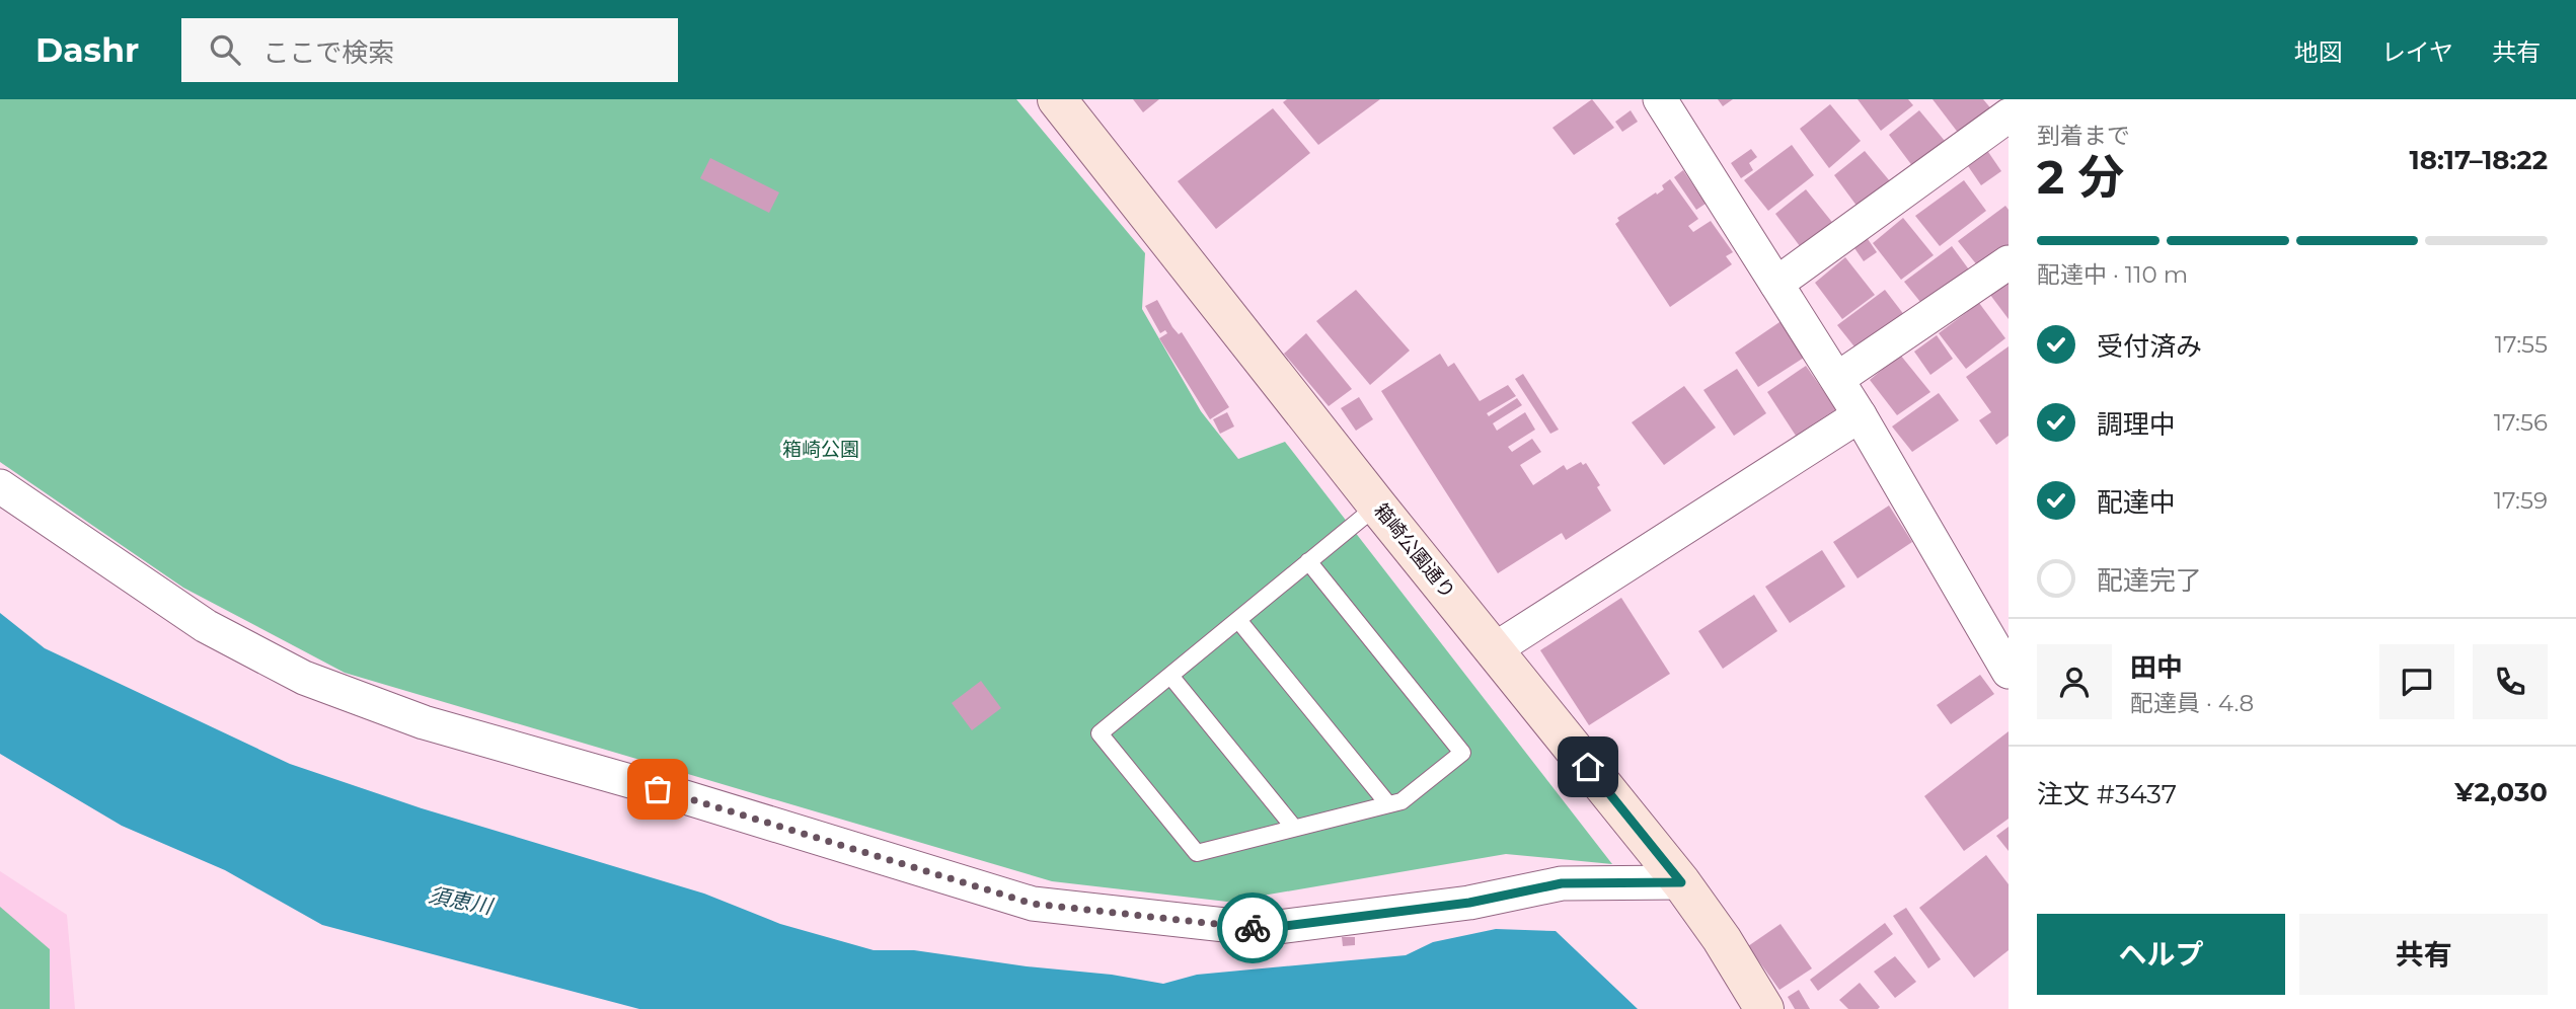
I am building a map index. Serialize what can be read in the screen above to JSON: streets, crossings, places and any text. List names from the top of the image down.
{
  "streets": {
    "street": ["箱崎公園通り"]
  },
  "water": ["須恵川"],
  "parks": ["箱崎公園"],
  "page": {
    "header": "Dashr",
    "search": "ここで検索",
    "nav": ["地図", "レイヤ", "共有"],
    "heading": ["2 分", "到着まで", "18:17–18:22"],
    "panel": [
      "田中",
      "配達員 · 4.8",
      "注文 #3437",
      "¥2,030"
    ],
    "bar": "配達中 · 110 m",
    "list": [
      ["受付済み", "17:55"],
      ["調理中", "17:56"],
      ["配達中", "17:59"],
      "配達完了"
    ],
    "buttons": ["ヘルプ", "共有"]
  }
}
